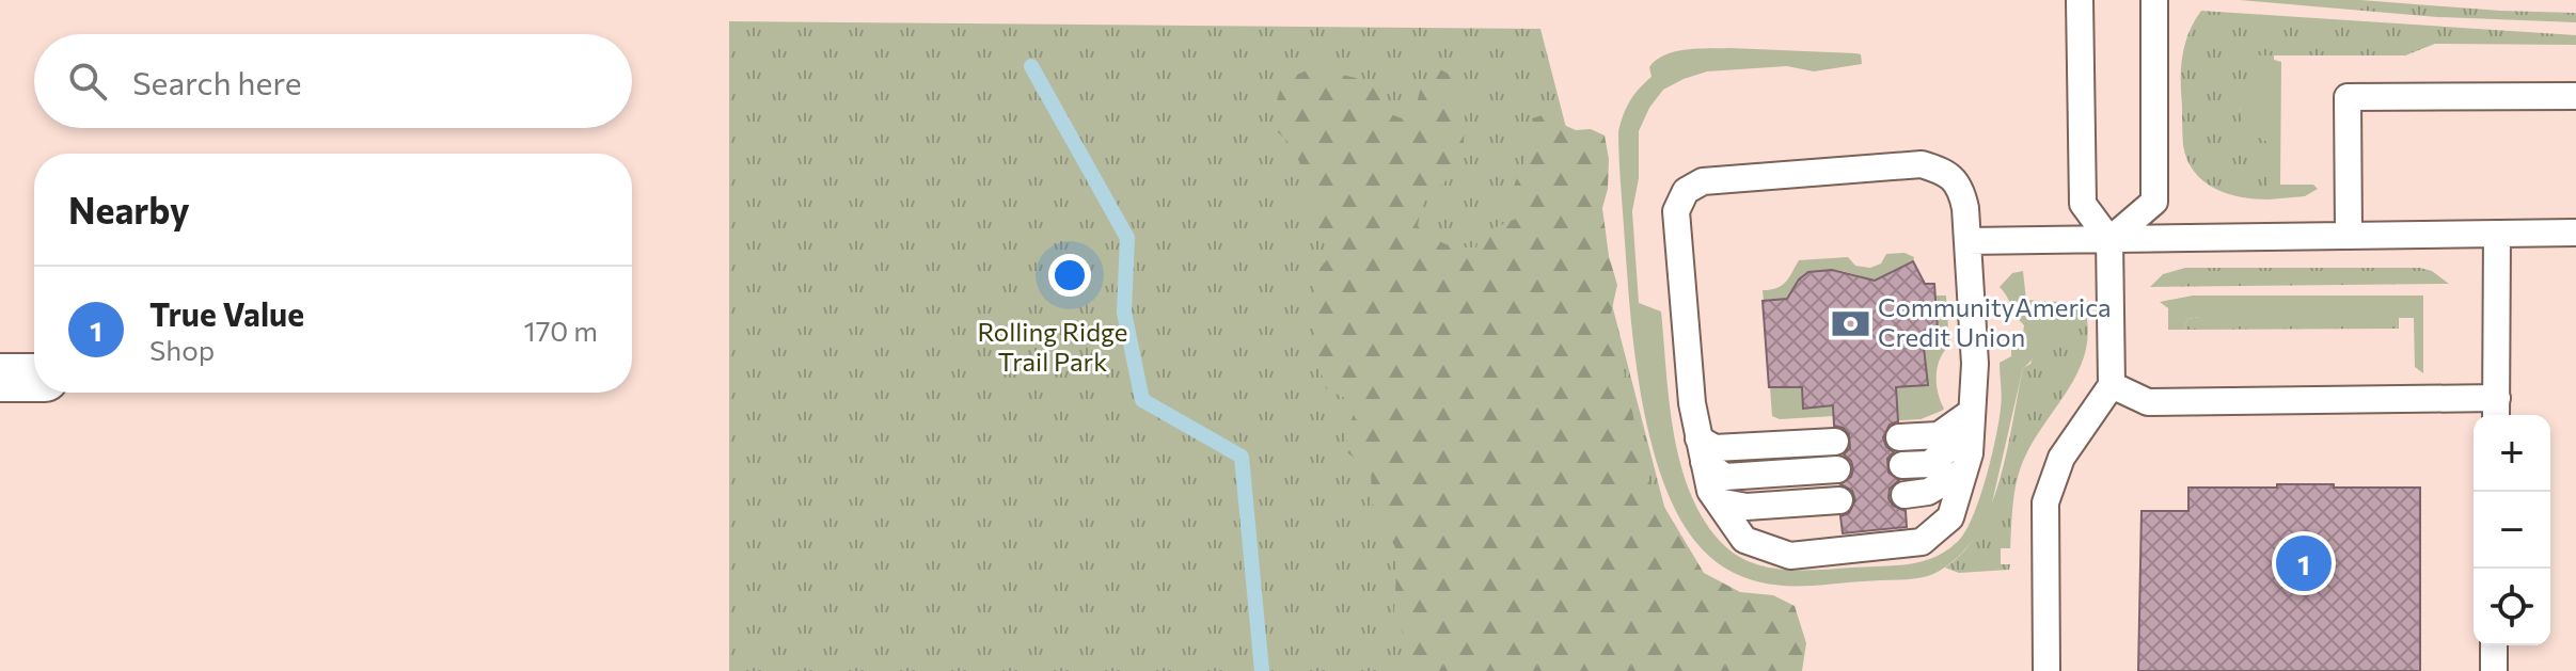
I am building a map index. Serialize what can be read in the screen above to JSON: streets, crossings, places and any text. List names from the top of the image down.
{
  "parks": ["Rolling Ridge Trail Park"],
  "places": {
    "bank": ["CommunityAmerica Credit Union"]
  },
  "page": {
    "search": "Search here",
    "heading": "Nearby",
    "list": [
      {
        "mark": "1",
        "name": "True Value",
        "note": "Shop",
        "value": "170 m"
      }
    ],
    "map_buttons": ["+", "−"],
    "pins": "1"
  }
}
